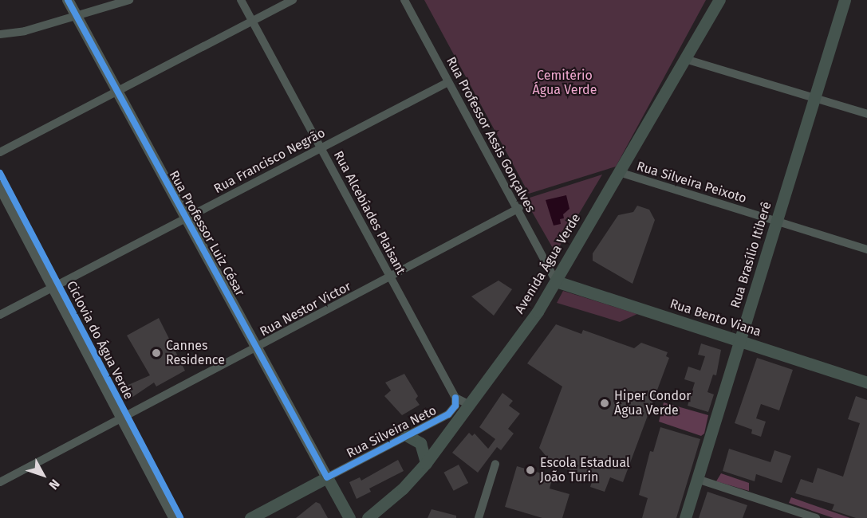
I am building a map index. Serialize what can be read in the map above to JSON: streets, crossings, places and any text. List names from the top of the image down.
{
  "streets": {
    "main road": [
      "Rua Professor Luiz César",
      "Rua Brasílio Itiberê",
      "Avenida Água Verde",
      "Rua Bento Viana",
      "Rua Silveira Neto"
    ],
    "street": [
      "Rua Professor Assis Gonçalves",
      "Rua Francisco Negrão",
      "Rua Silveira Peixoto",
      "Rua Alcebíades Plaisant",
      "Rua Nestor Victor"
    ],
    "cycle path": ["Ciclovia do Água Verde"]
  },
  "crossings": [
    ["Rua Professor Assis Gonçalves", "Rua Francisco Negrão"],
    ["Rua Professor Assis Gonçalves", "Avenida Água Verde"],
    ["Rua Professor Assis Gonçalves", "Rua Nestor Victor"],
    ["Rua Professor Assis Gonçalves", "Rua Bento Viana"],
    ["Rua Francisco Negrão", "Rua Alcebíades Plaisant"],
    ["Rua Francisco Negrão", "Rua Professor Luiz César"],
    ["Rua Silveira Peixoto", "Rua Brasílio Itiberê"],
    ["Rua Silveira Peixoto", "Avenida Água Verde"],
    ["Rua Alcebíades Plaisant", "Rua Nestor Victor"],
    ["Rua Alcebíades Plaisant", "Rua Silveira Neto"],
    ["Rua Professor Luiz César", "Rua Nestor Victor"],
    ["Rua Professor Luiz César", "Rua Silveira Neto"],
    ["Rua Brasílio Itiberê", "Rua Bento Viana"],
    ["Avenida Água Verde", "Rua Bento Viana"]
  ],
  "parks": ["Cemitério Água Verde"],
  "places": ["Cannes Residence", "Hiper Condor Água Verde", "Escola Estadual João Turin"],
  "north": "bottom right"
}
